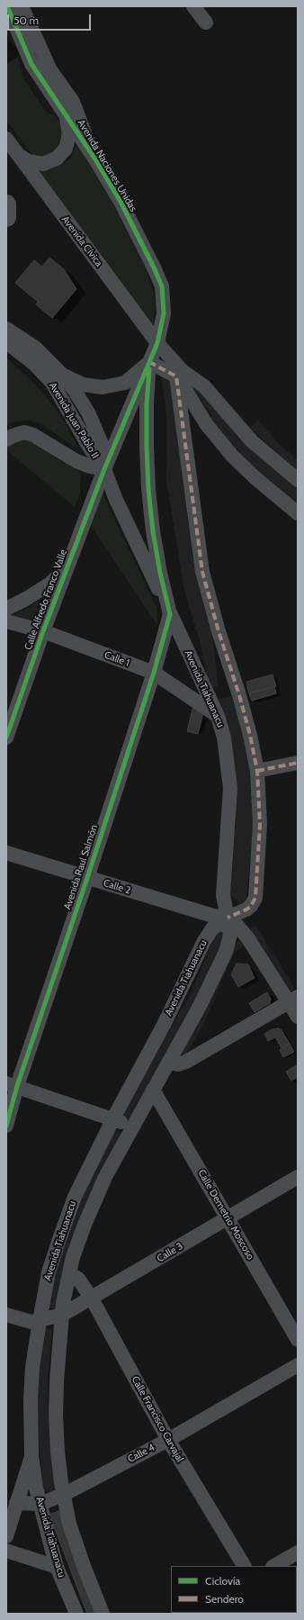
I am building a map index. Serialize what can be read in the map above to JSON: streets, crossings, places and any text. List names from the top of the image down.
{
  "streets": {
    "street": [
      "Avenida Naciones Unidas",
      "Avenida Cívica",
      "Avenida Juan Pablo II",
      "Calle Alfredo Franco Valle",
      "Calle 1",
      "Avenida Tiahuanacu",
      "Avenida Raul Salmón",
      "Calle 2",
      "Calle Demetrio Moscoso",
      "Calle 3",
      "Calle Francisco Carvajal",
      "Calle 4"
    ]
  },
  "crossings": [
    ["Avenida Naciones Unidas", "Avenida Cívica"],
    ["Avenida Naciones Unidas", "Avenida Juan Pablo II"],
    ["Avenida Naciones Unidas", "Calle Alfredo Franco Valle"],
    ["Avenida Naciones Unidas", "Avenida Tiahuanacu"],
    ["Avenida Naciones Unidas", "Avenida Raul Salmón"],
    ["Avenida Juan Pablo II", "Calle Alfredo Franco Valle"],
    ["Avenida Juan Pablo II", "Avenida Tiahuanacu"],
    ["Calle Alfredo Franco Valle", "Calle 1"],
    ["Calle Alfredo Franco Valle", "Avenida Tiahuanacu"],
    ["Calle 1", "Avenida Tiahuanacu"],
    ["Calle 1", "Avenida Raul Salmón"],
    ["Avenida Tiahuanacu", "Avenida Raul Salmón"],
    ["Avenida Tiahuanacu", "Calle 2"],
    ["Avenida Tiahuanacu", "Calle Demetrio Moscoso"],
    ["Avenida Tiahuanacu", "Calle 3"],
    ["Avenida Tiahuanacu", "Calle Francisco Carvajal"],
    ["Avenida Tiahuanacu", "Calle 4"],
    ["Avenida Raul Salmón", "Calle 2"],
    ["Calle Demetrio Moscoso", "Calle 3"],
    ["Calle 3", "Calle Francisco Carvajal"],
    ["Calle Francisco Carvajal", "Calle 4"]
  ],
  "legend": ["Ciclovía", "Sendero"],
  "scale_bar": "50 m"
}
